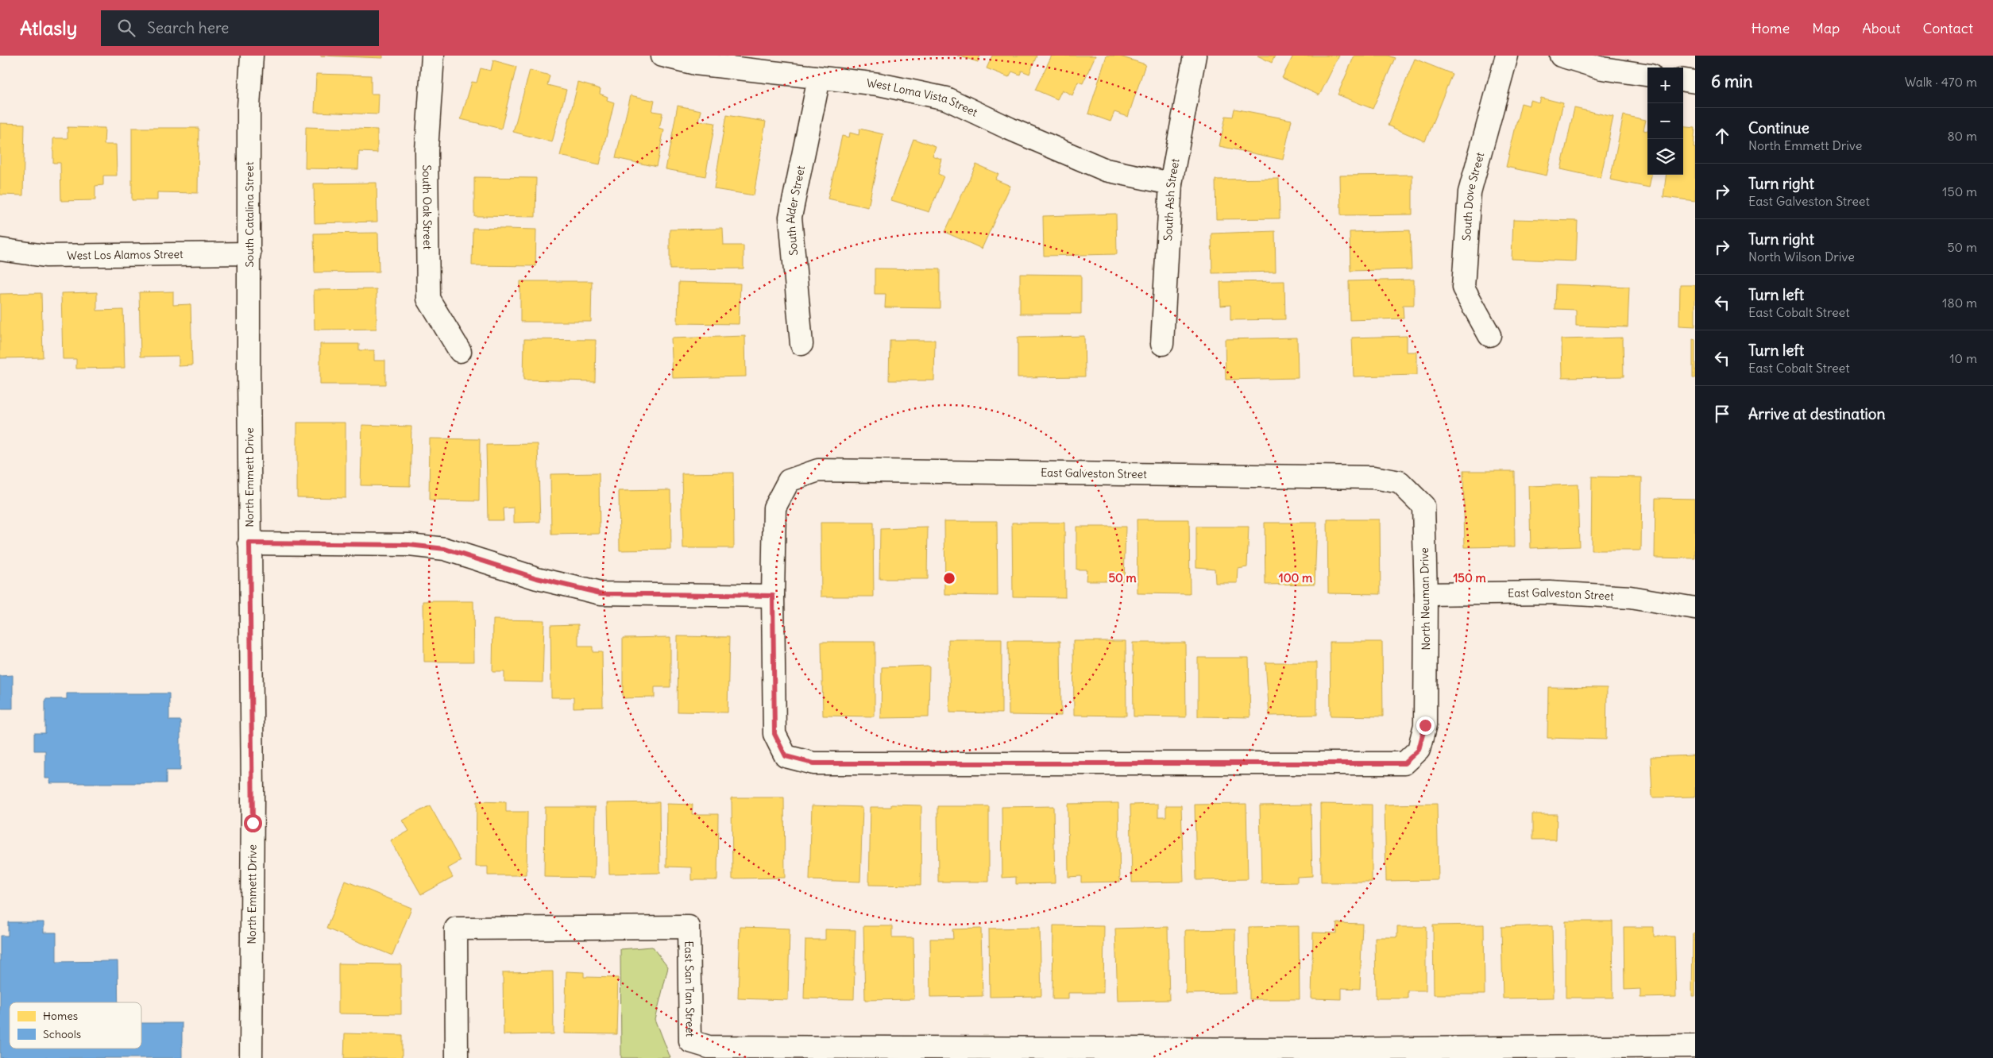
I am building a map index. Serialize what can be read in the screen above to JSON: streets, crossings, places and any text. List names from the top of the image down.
{
  "streets": {
    "street": [
      "West Loma Vista Street",
      "South Dove Street",
      "South Ash Street",
      "South Oak Street",
      "South Alder Street",
      "South Catalina Street",
      "West Los Alamos Street",
      "East Galveston Street",
      "North Emmett Drive",
      "North Neuman Drive",
      "East San Tan Street"
    ]
  },
  "crossings": [
    ["West Loma Vista Street", "South Ash Street"],
    ["West Loma Vista Street", "South Alder Street"],
    ["South Catalina Street", "West Los Alamos Street"],
    ["South Catalina Street", "North Emmett Drive"],
    ["East Galveston Street", "North Neuman Drive"]
  ],
  "legend": ["Homes", "Schools"],
  "page": {
    "header": "Atlasly",
    "search": "Search here",
    "nav": [
      "Home",
      "Map",
      "About",
      "Contact"
    ],
    "heading": ["6 min", "Walk · 470 m"],
    "map_buttons": ["+", "−"],
    "list": [
      ["Continue", "North Emmett Drive", "80 m"],
      ["Turn right", "East Galveston Street", "150 m"],
      ["Turn right", "North Wilson Drive", "50 m"],
      ["Turn left", "East Cobalt Street", "180 m"],
      ["Turn left", "East Cobalt Street", "10 m"],
      "Arrive at destination"
    ]
  },
  "rings": ["50 m", "100 m", "150 m"]
}
